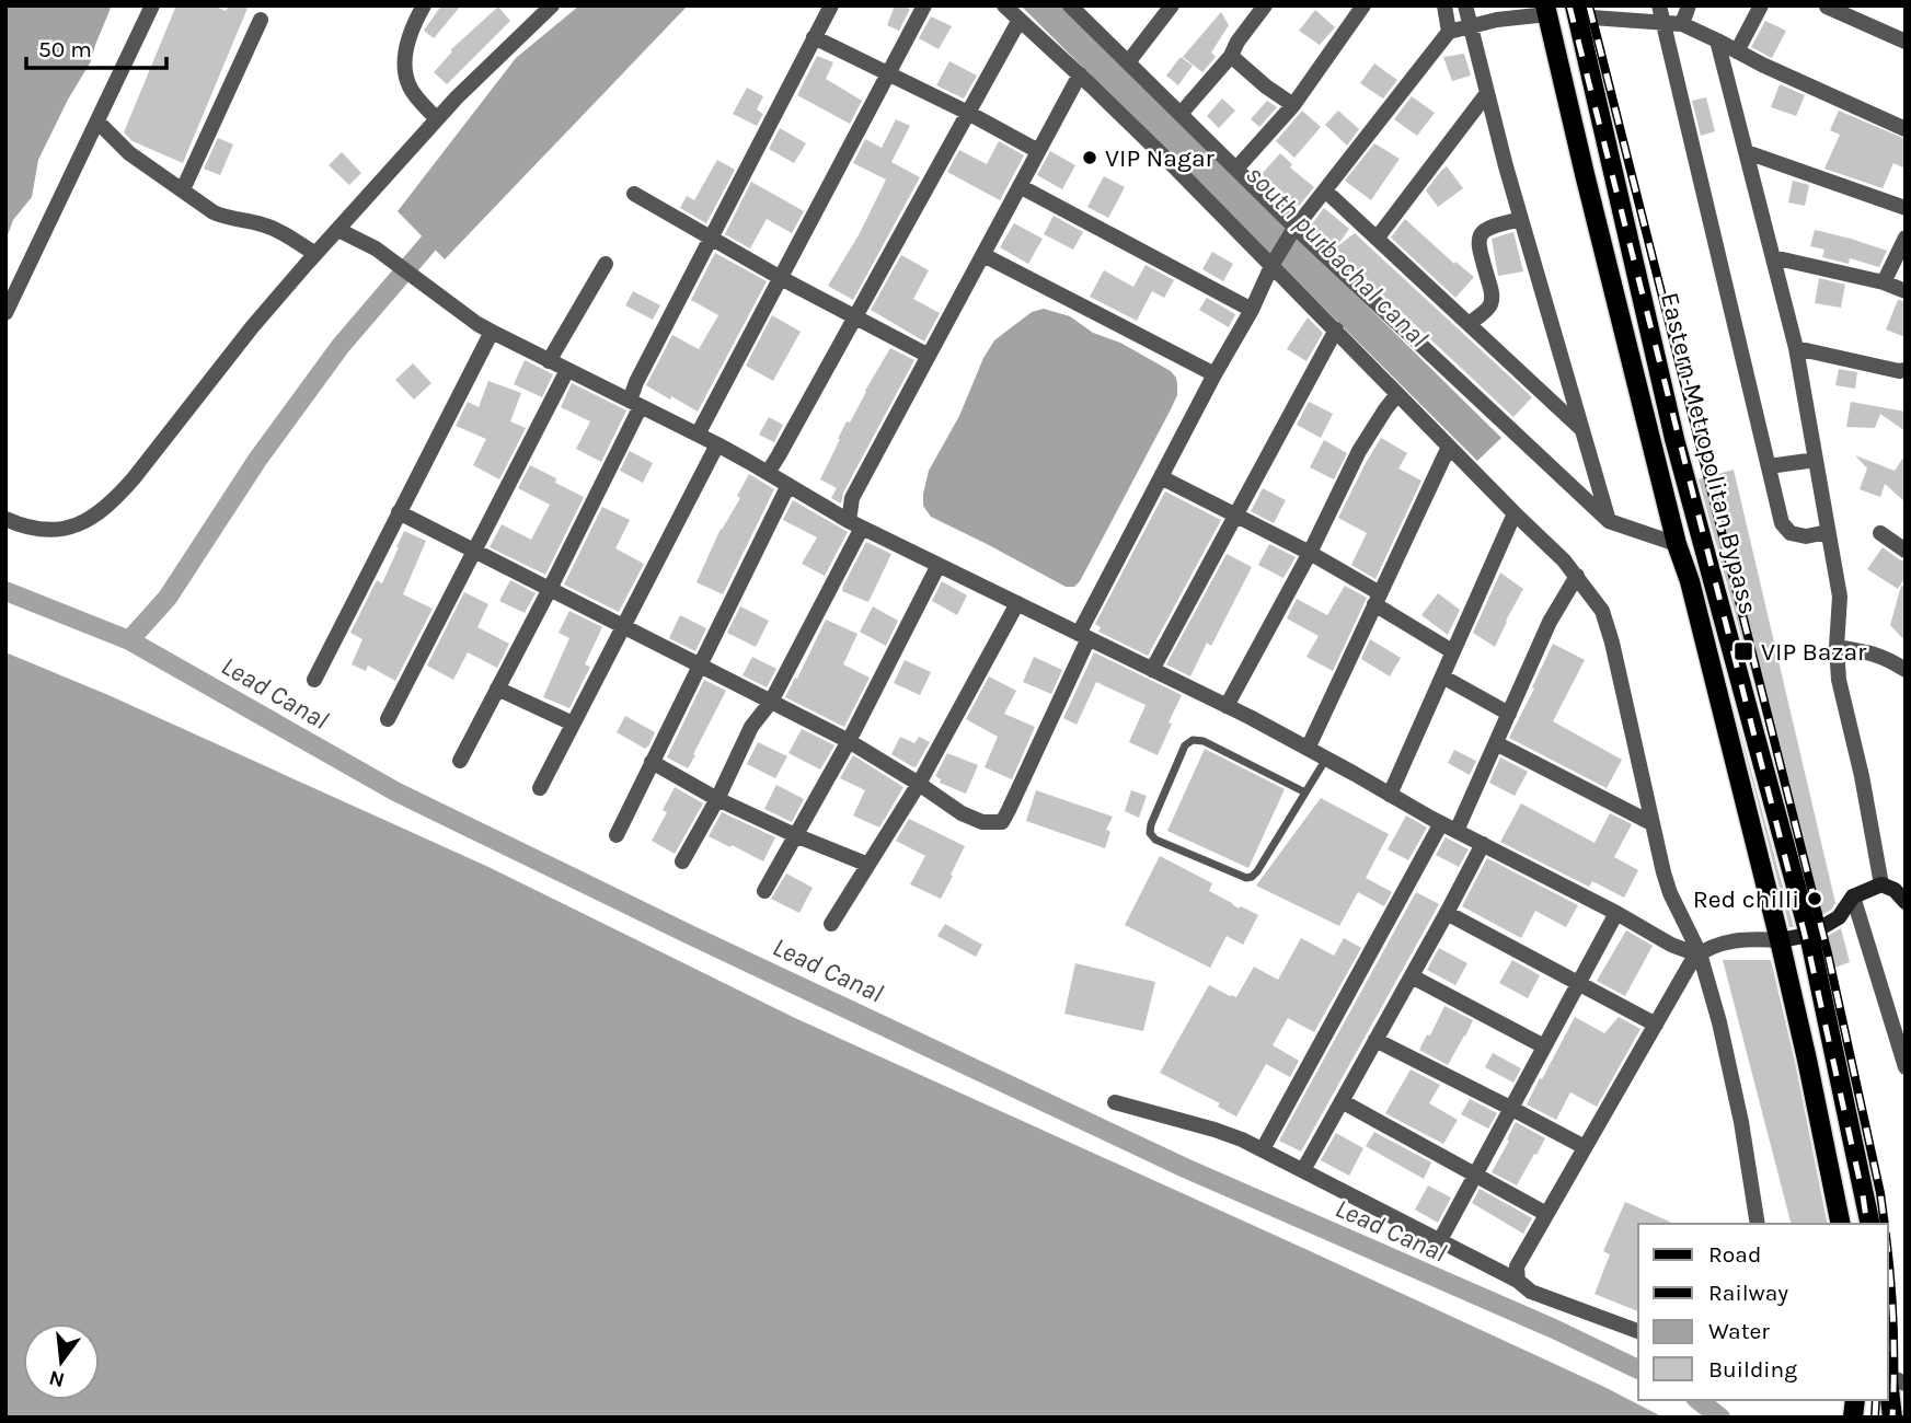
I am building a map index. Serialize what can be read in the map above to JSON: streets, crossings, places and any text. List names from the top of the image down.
{
  "streets": {
    "main road": ["Eastern Metropolitan Bypass"]
  },
  "water": ["south purbachal canal", "Lead Canal"],
  "places": {
    "other": ["VIP Nagar", "Red chilli"],
    "transit": ["VIP Bazar"]
  },
  "legend": [
    "Road",
    "Railway",
    "Water",
    "Building"
  ],
  "scale_bar": "50 m",
  "north": "bottom"
}
